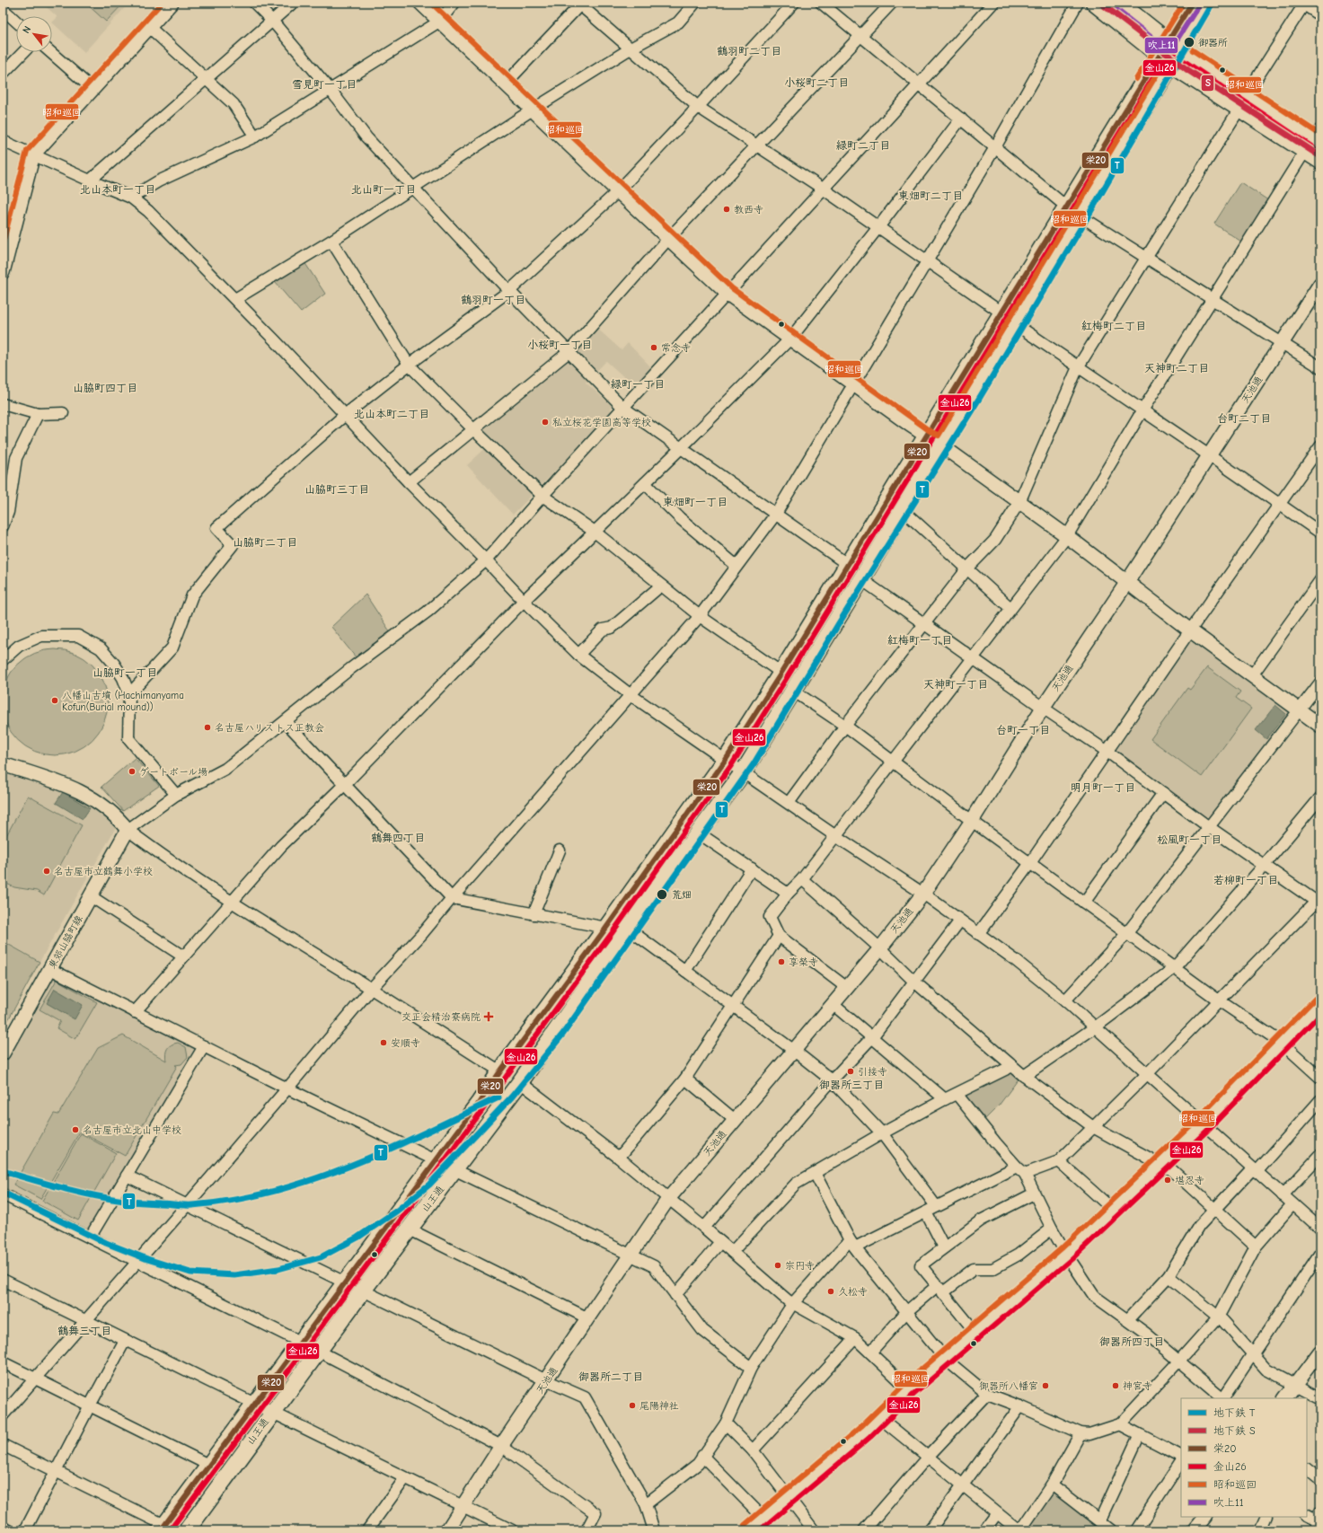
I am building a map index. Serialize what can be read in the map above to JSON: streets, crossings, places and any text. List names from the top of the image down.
{
  "streets": {
    "main road": ["山王通"],
    "street": ["天池通", "東郊山脇町線"]
  },
  "districts": [
    "鶴羽町二丁目",
    "小桜町二丁目",
    "雪見町一丁目",
    "緑町二丁目",
    "北山本町一丁目",
    "北山町一丁目",
    "東畑町二丁目",
    "鶴羽町一丁目",
    "紅梅町二丁目",
    "小桜町一丁目",
    "天神町二丁目",
    "緑町一丁目",
    "山脇町四丁目",
    "北山本町二丁目",
    "台町二丁目",
    "山脇町三丁目",
    "東畑町一丁目",
    "山脇町二丁目",
    "紅梅町一丁目",
    "山脇町一丁目",
    "天神町一丁目",
    "台町一丁目",
    "明月町一丁目",
    "鶴舞四丁目",
    "松風町一丁目",
    "若柳町一丁目",
    "御器所三丁目",
    "鶴舞三丁目",
    "御器所四丁目",
    "御器所二丁目"
  ],
  "places": {
    "other": [
      "御器所",
      "教西寺",
      "常念寺",
      "私立桜花学園高等学校",
      "八幡山古墳 (Hachimanyama Kofun(Burial mound))",
      "名古屋ハリストス正教会",
      "ゲートボール場",
      "名古屋市立鶴舞小学校",
      "荒畑",
      "享榮寺",
      "安順寺",
      "引接寺",
      "名古屋市立北山中学校",
      "堪忍寺",
      "宗円寺",
      "久松寺",
      "御器所八幡宮",
      "神宮寺",
      "尾陽神社"
    ],
    "health": ["交正会精治寮病院"]
  },
  "lines": [
    "metro line T",
    "metro line S",
    "transit line 栄20",
    "transit line 昭和巡回",
    "transit line 吹上11",
    "transit line 金山26"
  ],
  "legend": [
    "地下鉄 T",
    "地下鉄 S",
    "栄20",
    "金山26",
    "昭和巡回",
    "吹上11"
  ],
  "north": "top left"
}
